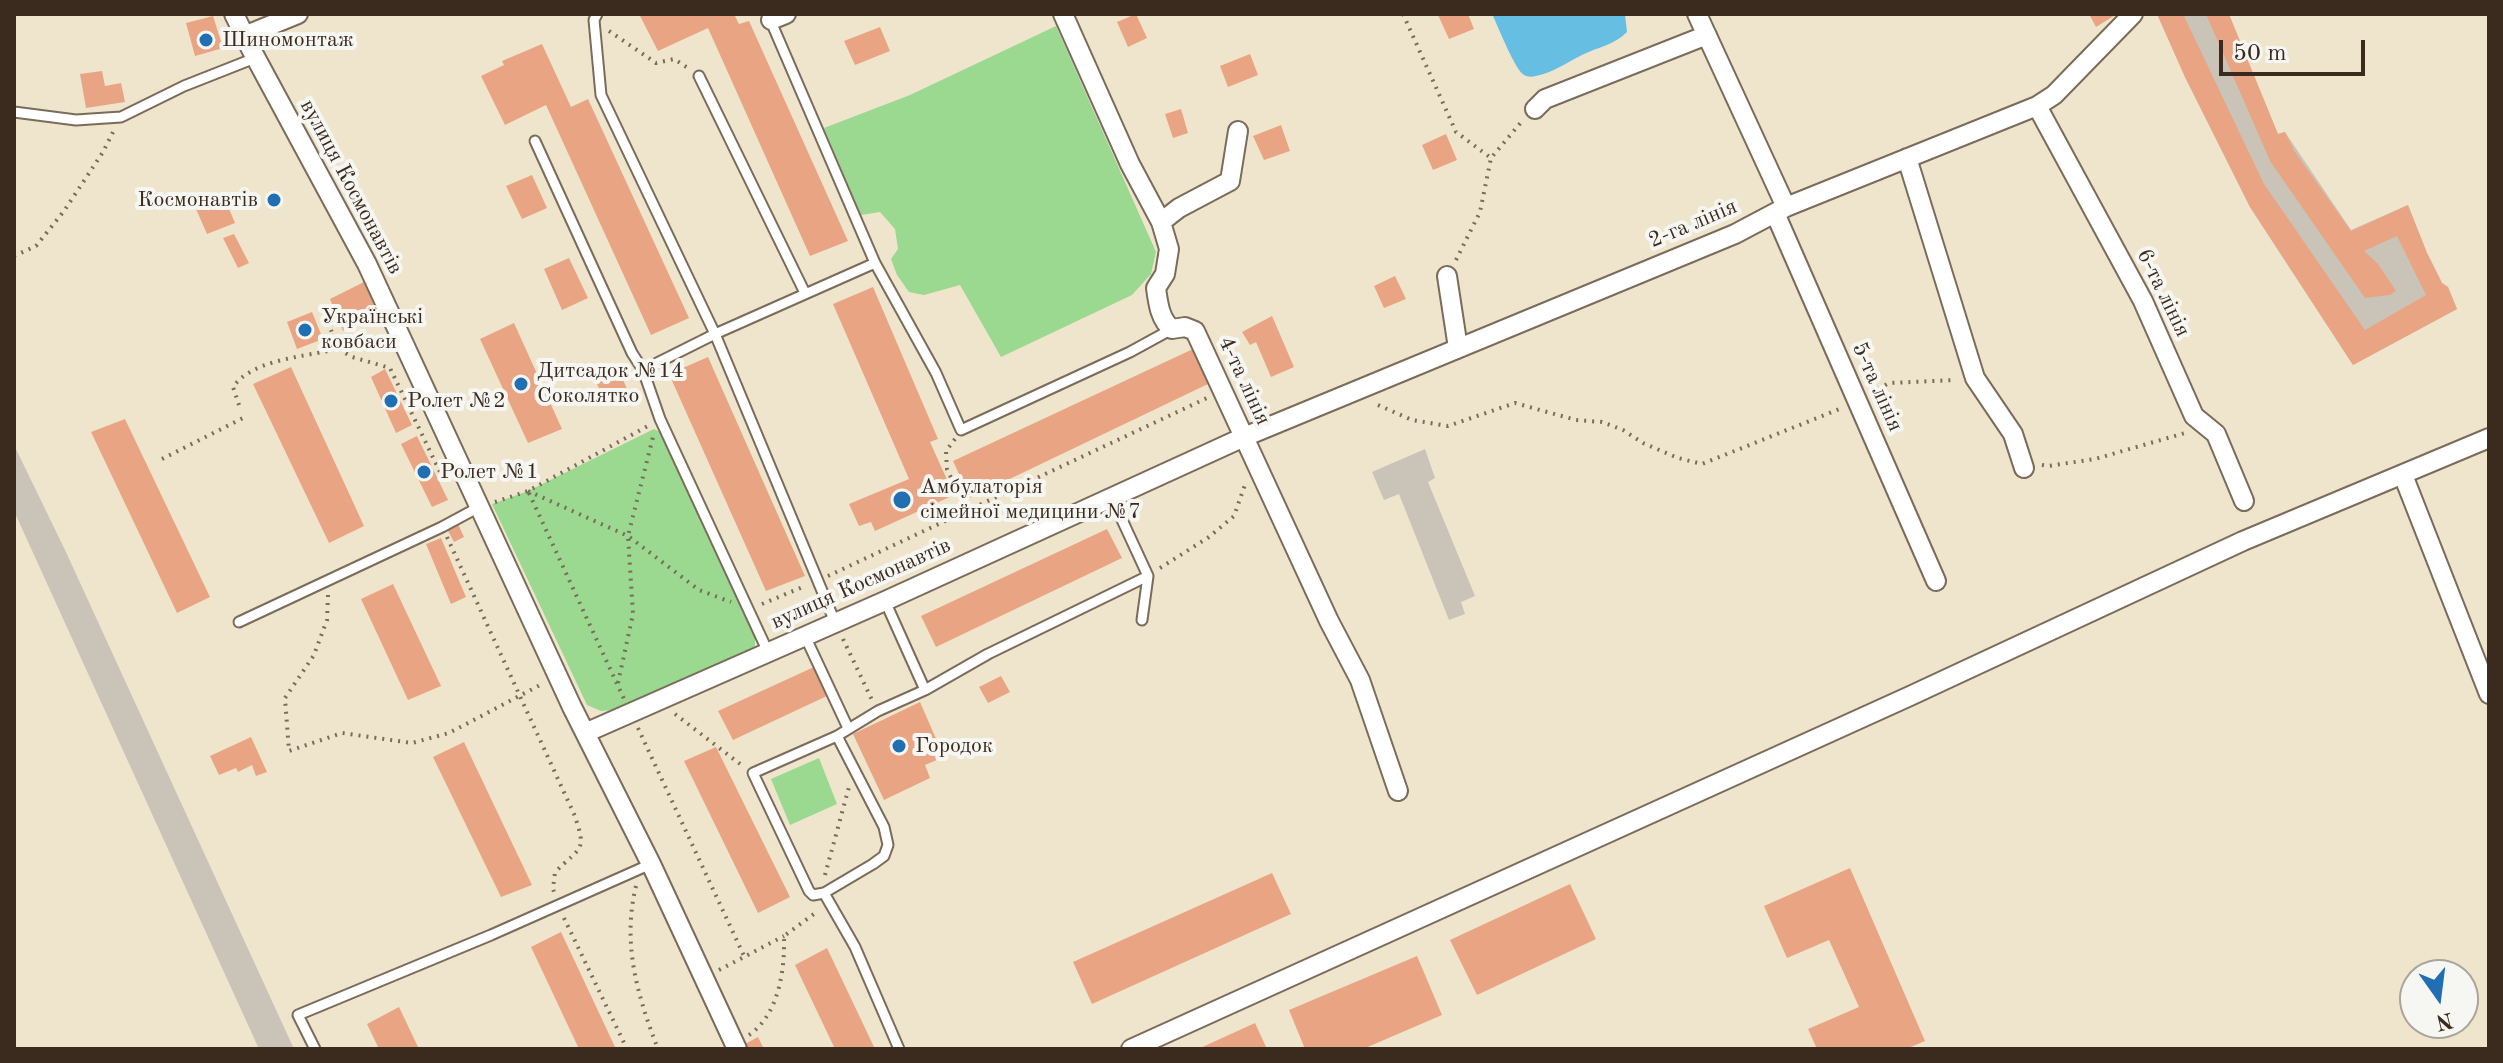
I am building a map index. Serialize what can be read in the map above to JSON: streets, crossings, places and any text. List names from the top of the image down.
{
  "streets": {
    "street": [
      "вулиця Космонавтів",
      "2-га лінія",
      "6-та лінія",
      "4-та лінія",
      "5-та лінія"
    ]
  },
  "crossings": [
    ["вулиця Космонавтів", "2-га лінія"],
    ["вулиця Космонавтів", "4-та лінія"],
    ["2-га лінія", "6-та лінія"],
    ["2-га лінія", "4-та лінія"],
    ["2-га лінія", "5-та лінія"]
  ],
  "places": [
    "Шиномонтаж",
    "Космонавтів",
    "Українські ковбаси",
    "Дитсадок №14 Соколятко",
    "Ролет №2",
    "Ролет №1",
    "Амбулаторія сімейної медицини №7",
    "Городок"
  ],
  "scale_bar": "50 m",
  "north": "bottom"
}
